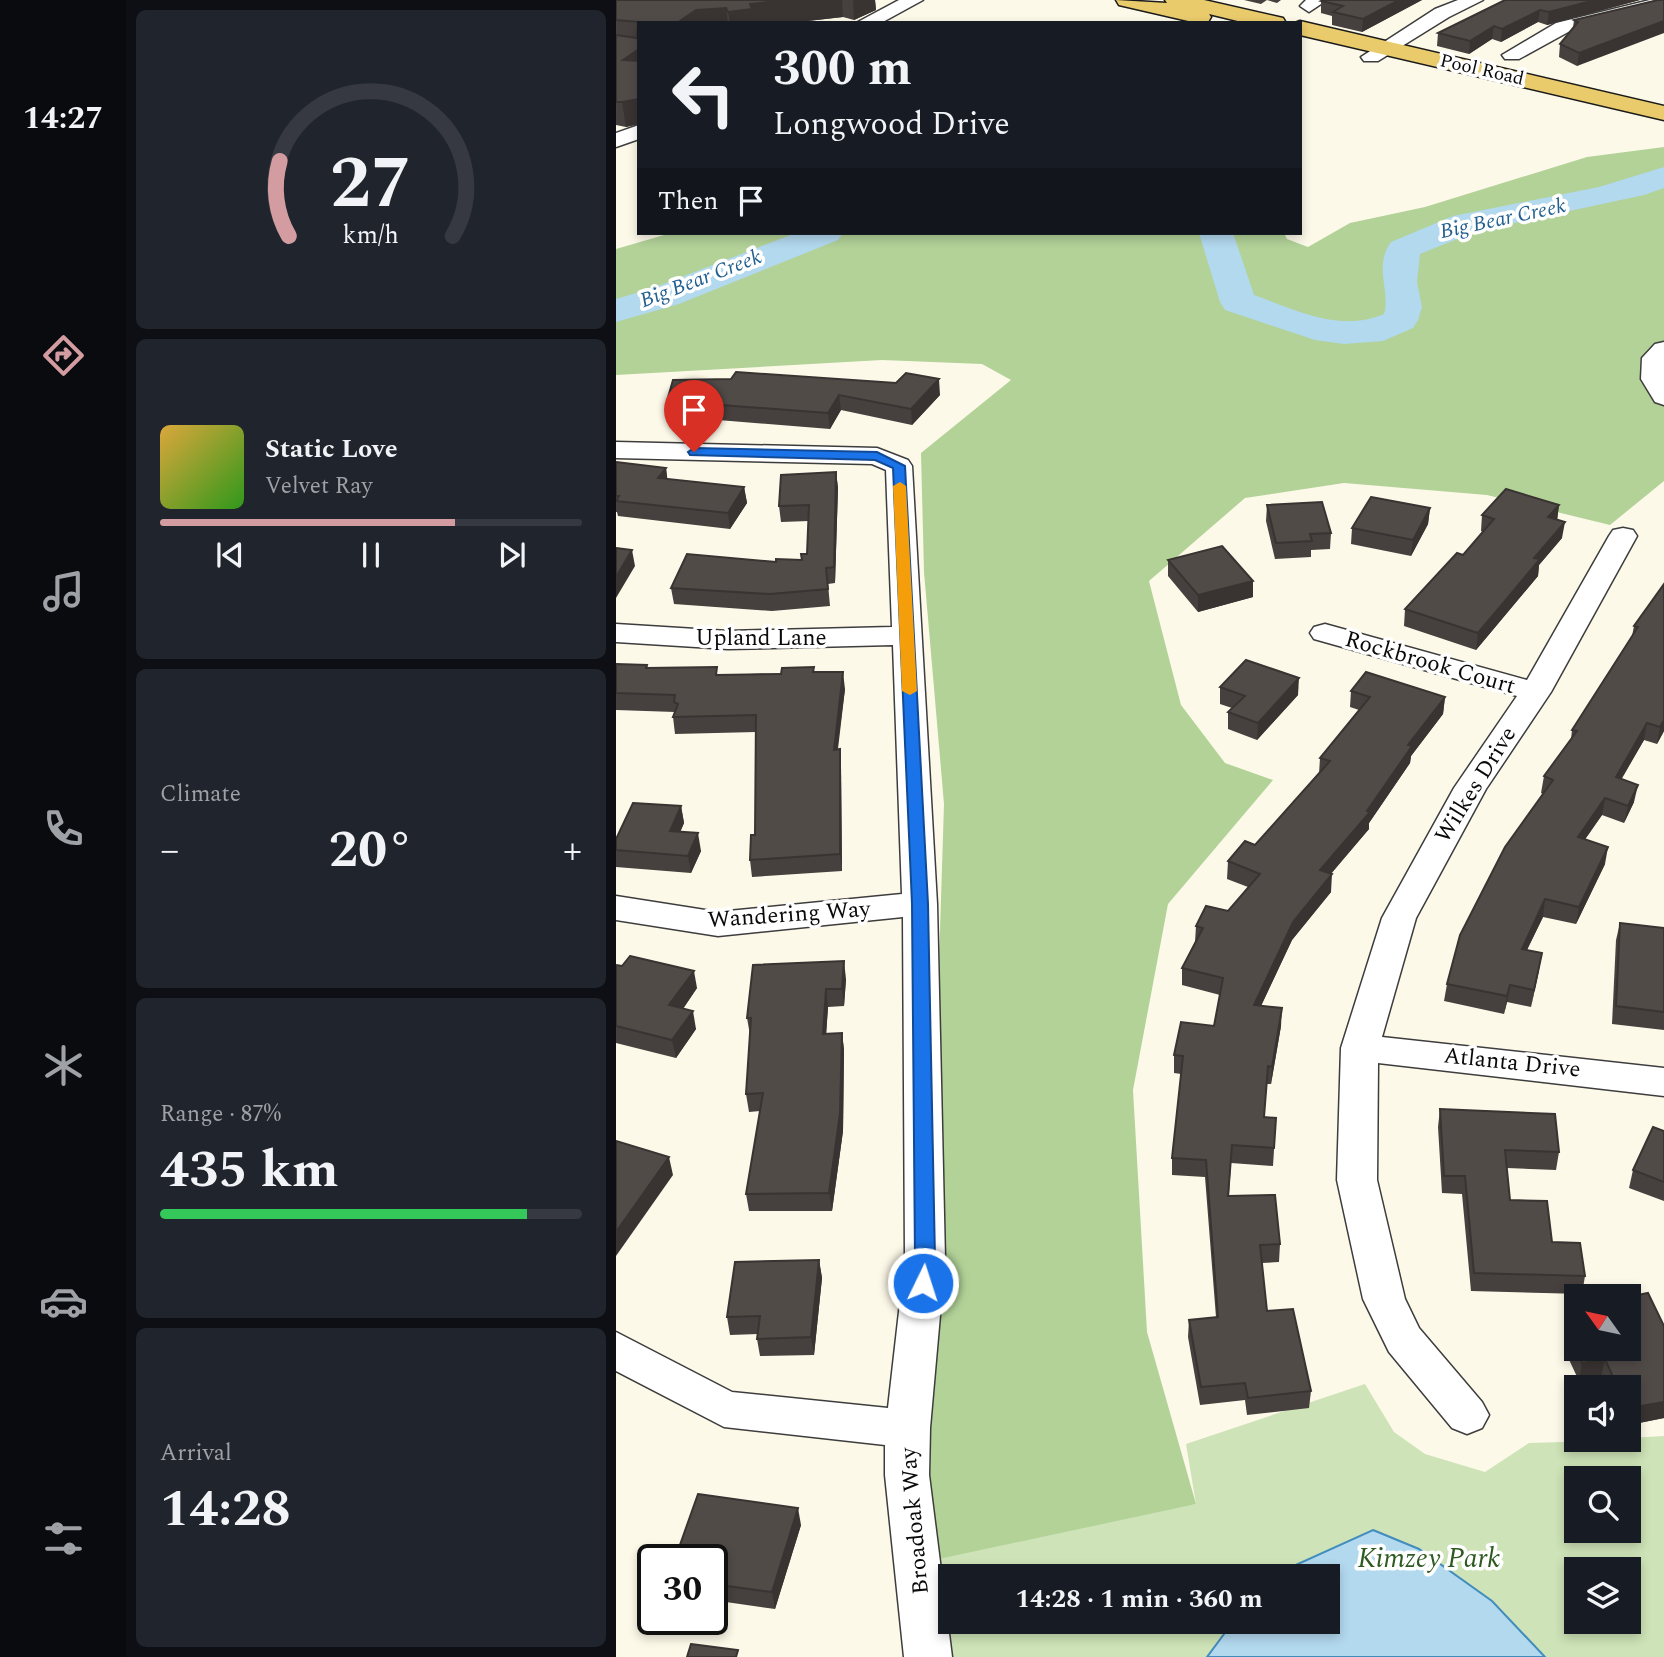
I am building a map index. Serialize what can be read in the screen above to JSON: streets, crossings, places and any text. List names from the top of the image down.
{
  "streets": {
    "main road": ["Pool Road"],
    "street": [
      "Upland Lane",
      "Rockbrook Court",
      "Wilkes Drive",
      "Wandering Way",
      "Atlanta Drive",
      "Broadoak Way"
    ]
  },
  "crossings": [
    ["Upland Lane", "Broadoak Way"],
    ["Rockbrook Court", "Wilkes Drive"],
    ["Wilkes Drive", "Atlanta Drive"],
    ["Wandering Way", "Broadoak Way"]
  ],
  "water": ["Big Bear Creek"],
  "parks": ["Kimzey Park"],
  "north": "top left",
  "page": {
    "tabs": "14:27",
    "turn": ["300 m", "Longwood Drive"],
    "then": "Then",
    "song": ["Static Love", "Velvet Ray"],
    "tile": [
      "Climate",
      ["Range · 87%", "435 km"],
      ["Arrival", "14:28"]
    ],
    "heat": ["−", "20°", "+"],
    "limit": "30",
    "trip": "14:28 · 1 min · 360 m",
    "gauge": ["27", "km/h"]
  }
}
